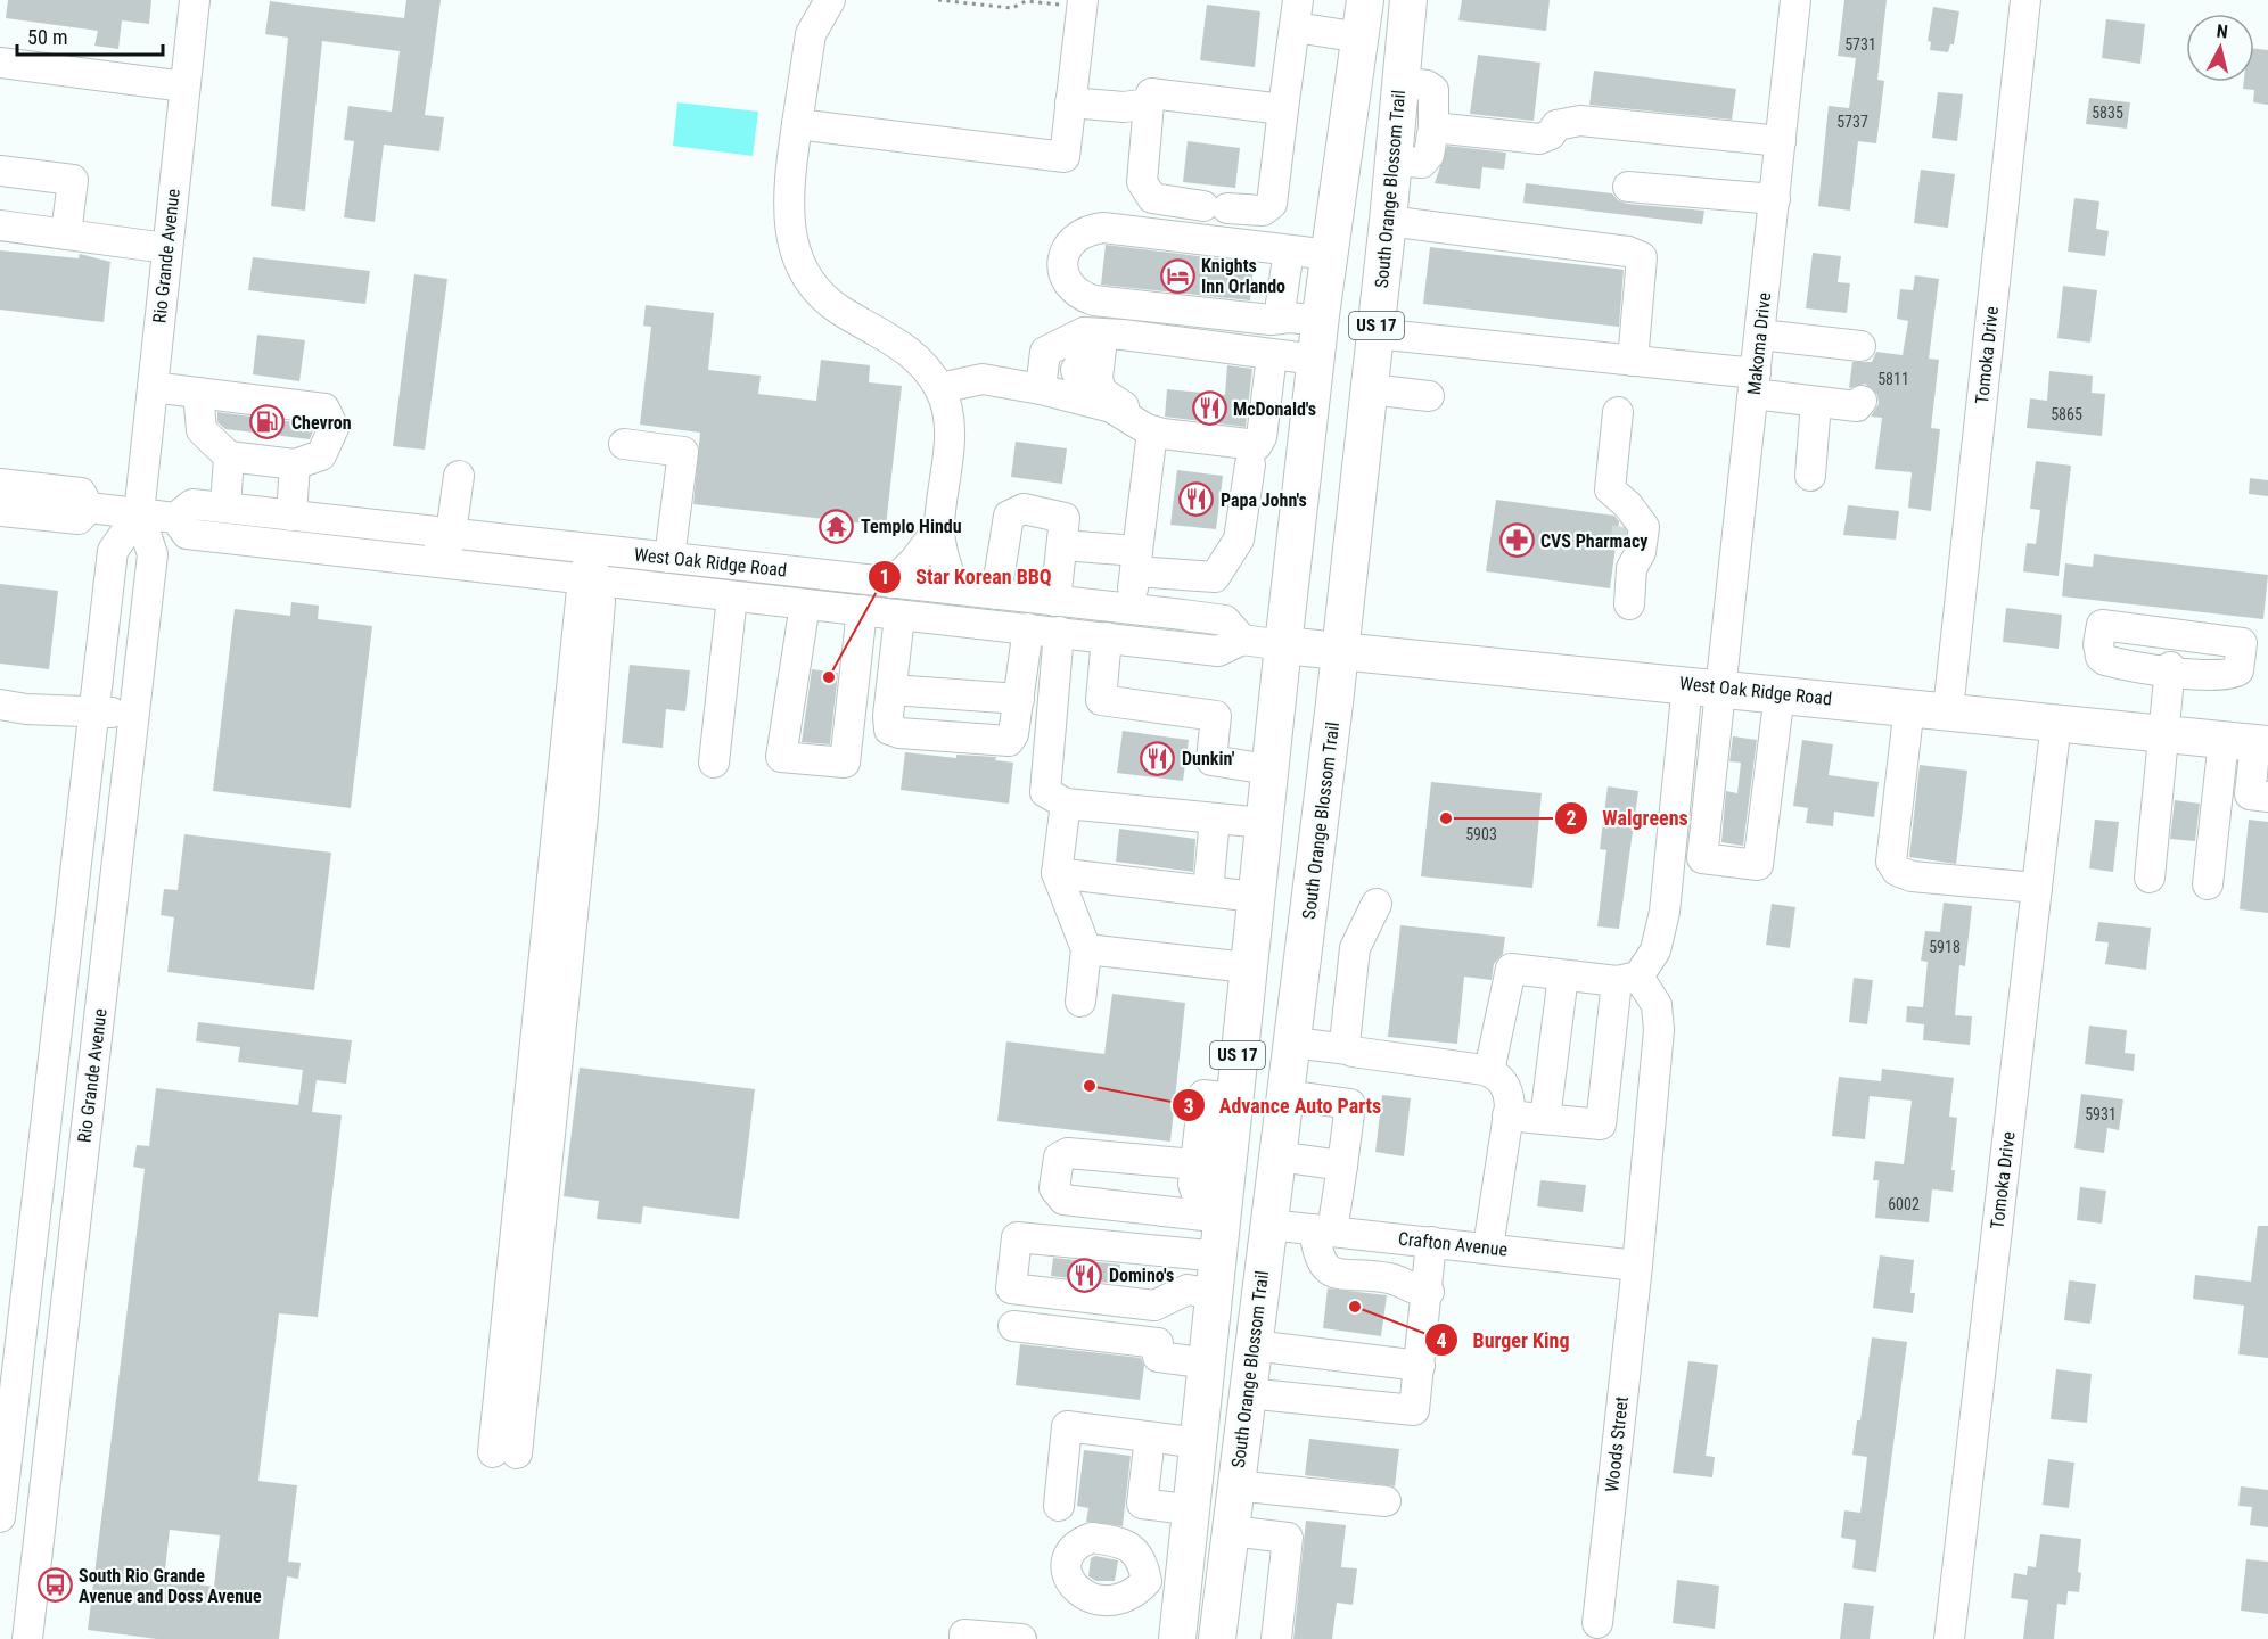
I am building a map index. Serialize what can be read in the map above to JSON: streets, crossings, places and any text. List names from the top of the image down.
{
  "streets": {
    "main road": ["South Orange Blossom Trail", "US 17", "West Oak Ridge Road"],
    "street": [
      "Rio Grande Avenue",
      "Makoma Drive",
      "Tomoka Drive",
      "Crafton Avenue",
      "Woods Street"
    ]
  },
  "crossings": [
    ["South Orange Blossom Trail", "West Oak Ridge Road"],
    ["South Orange Blossom Trail", "Crafton Avenue"],
    ["Rio Grande Avenue", "West Oak Ridge Road"],
    ["US 17", "West Oak Ridge Road"],
    ["Makoma Drive", "West Oak Ridge Road"],
    ["Tomoka Drive", "West Oak Ridge Road"],
    ["Crafton Avenue", "Woods Street"]
  ],
  "places": {
    "hotel": ["Knights Inn Orlando"],
    "restaurant": [
      "McDonald's",
      "Papa John's",
      "Dunkin'",
      "Domino's"
    ],
    "fuel station": ["Chevron"],
    "temple": ["Templo Hindu"],
    "pharmacy": ["CVS Pharmacy"],
    "other": [
      "Star Korean BBQ",
      "Walgreens",
      "Advance Auto Parts",
      "Burger King"
    ],
    "bus stop": ["South Rio Grande Avenue and Doss Avenue"]
  },
  "house_numbers": [
    "5731",
    "5835",
    "5737",
    "5811",
    "5865",
    "5903",
    "5918",
    "5931",
    "6002"
  ],
  "scale_bar": "50 m",
  "north": "top"
}
